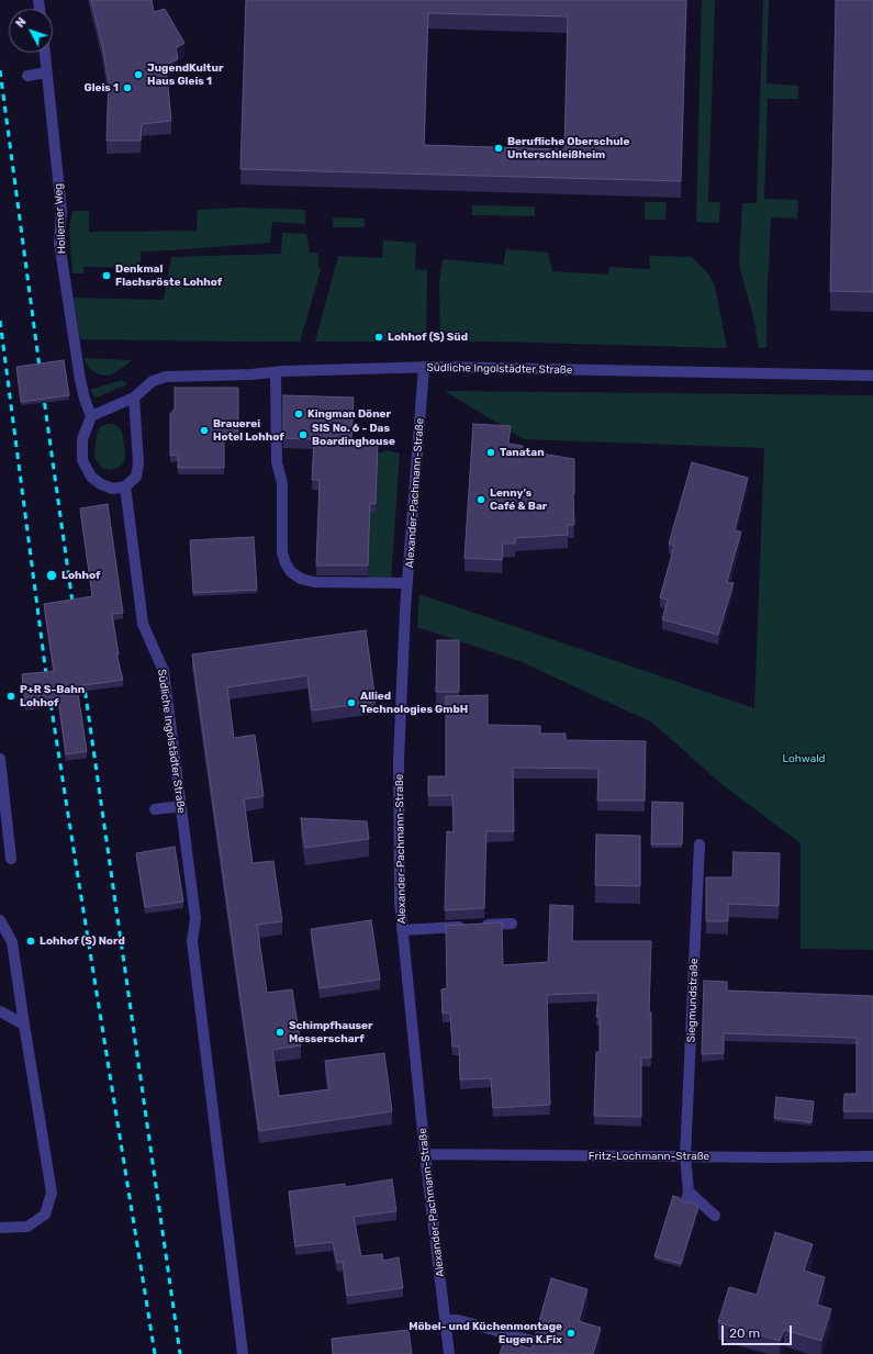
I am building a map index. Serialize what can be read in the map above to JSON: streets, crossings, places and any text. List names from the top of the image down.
{
  "streets": {
    "street": [
      "Hollerner Weg",
      "Südliche Ingolstädter Straße",
      "Alexander-Pachmann-Straße",
      "Siegmundstraße",
      "Fritz-Lochmann-Straße"
    ]
  },
  "crossings": [
    ["Hollerner Weg", "Südliche Ingolstädter Straße"],
    ["Südliche Ingolstädter Straße", "Alexander-Pachmann-Straße"],
    ["Alexander-Pachmann-Straße", "Fritz-Lochmann-Straße"],
    ["Siegmundstraße", "Fritz-Lochmann-Straße"]
  ],
  "parks": ["Lohwald"],
  "places": [
    "JugendKultur Haus Gleis 1",
    "Gleis 1",
    "Berufliche Oberschule Unterschleißheim",
    "Denkmal Flachsröste Lohhof",
    "Lohhof (S) Süd",
    "Kingman Döner",
    "Brauerei Hotel Lohhof",
    "SIS No. 6 - Das Boardinghouse",
    "Tanatan",
    "Lenny’s Café & Bar",
    "Lohhof",
    "P+R S-Bahn Lohhof",
    "Allied Technologies GmbH",
    "Lohhof (S) Nord",
    "Schimpfhauser Messerscharf",
    "Möbel- und Küchenmontage Eugen K.Fix"
  ],
  "scale_bar": "20 m",
  "north": "top left"
}
